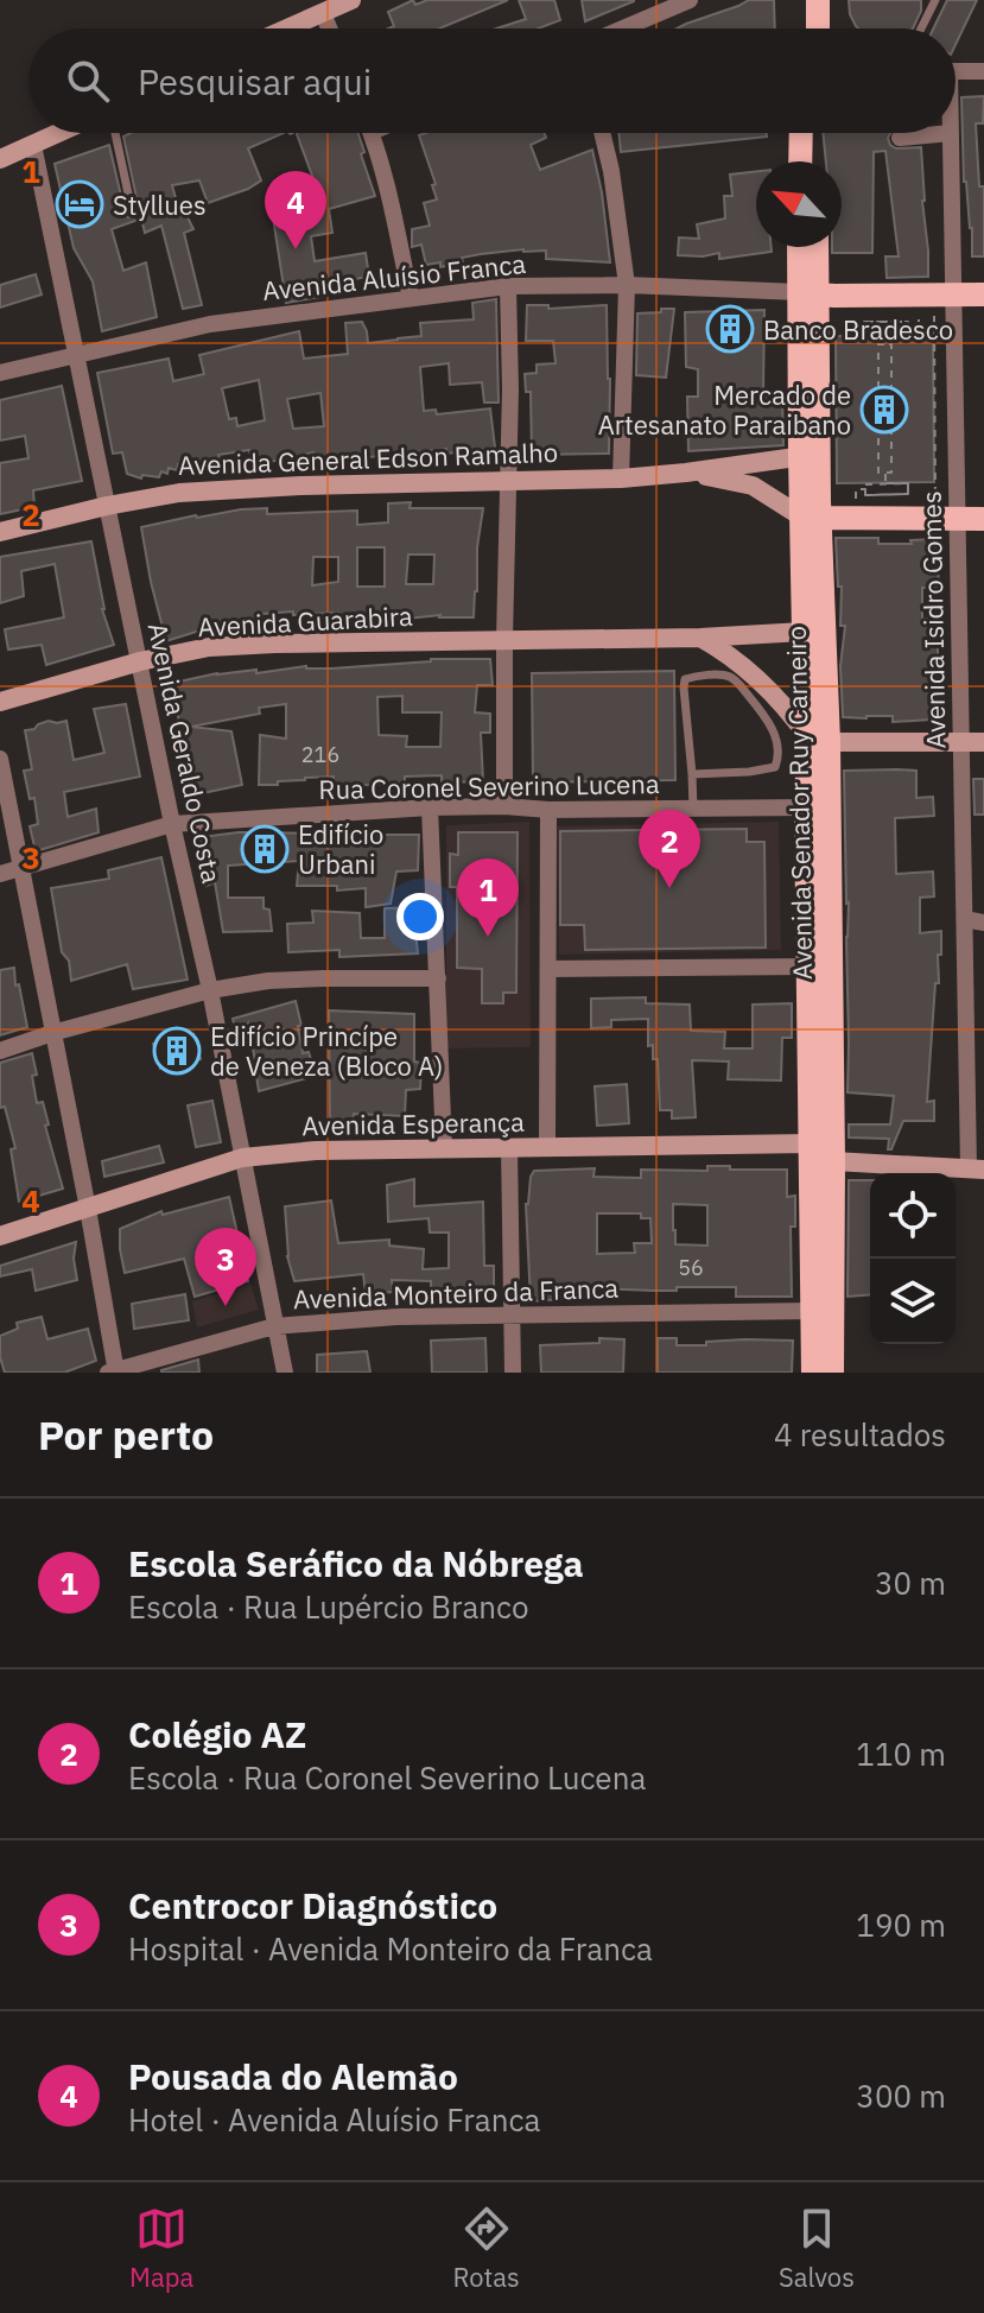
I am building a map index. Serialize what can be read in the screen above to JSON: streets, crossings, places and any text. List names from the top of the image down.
{
  "streets": {
    "main road": [
      "Avenida General Edson Ramalho",
      "Avenida Guarabira",
      "Avenida Senador Ruy Carneiro",
      "Avenida Esperança"
    ],
    "street": [
      "Avenida Aluísio Franca",
      "Avenida Isidro Gomes",
      "Avenida Geraldo Costa",
      "Rua Coronel Severino Lucena",
      "Avenida Monteiro da Franca"
    ]
  },
  "crossings": [
    ["Avenida Aluísio Franca", "Avenida Geraldo Costa"],
    ["Avenida Aluísio Franca", "Avenida Senador Ruy Carneiro"],
    ["Avenida General Edson Ramalho", "Avenida Geraldo Costa"],
    ["Avenida General Edson Ramalho", "Avenida Senador Ruy Carneiro"],
    ["Avenida Guarabira", "Avenida Geraldo Costa"],
    ["Avenida Guarabira", "Avenida Senador Ruy Carneiro"],
    ["Avenida Geraldo Costa", "Rua Coronel Severino Lucena"],
    ["Avenida Geraldo Costa", "Avenida Esperança"],
    ["Avenida Geraldo Costa", "Avenida Monteiro da Franca"],
    ["Rua Coronel Severino Lucena", "Avenida Senador Ruy Carneiro"],
    ["Avenida Senador Ruy Carneiro", "Avenida Esperança"],
    ["Avenida Senador Ruy Carneiro", "Avenida Monteiro da Franca"]
  ],
  "places": {
    "hotel": ["Styllues"],
    "building": [
      "Banco Bradesco",
      "Mercado de Artesanato Paraibano",
      "Edifício Urbani",
      "Edifício Princípe de Veneza (Bloco A)"
    ]
  },
  "house_numbers": ["216", "56"],
  "north": "top left",
  "page": {
    "search": "Pesquisar aqui",
    "pins": [
      "4",
      "2",
      "1",
      "3"
    ],
    "heading": ["Por perto", "4 resultados"],
    "list": [
      {
        "mark": "1",
        "name": "Escola Seráfico da Nóbrega",
        "note": "Escola · Rua Lupércio Branco",
        "value": "30 m"
      },
      {
        "mark": "2",
        "name": "Colégio AZ",
        "note": "Escola · Rua Coronel Severino Lucena",
        "value": "110 m"
      },
      {
        "mark": "3",
        "name": "Centrocor Diagnóstico",
        "note": "Hospital · Avenida Monteiro da Franca",
        "value": "190 m"
      },
      {
        "mark": "4",
        "name": "Pousada do Alemão",
        "note": "Hotel · Avenida Aluísio Franca",
        "value": "300 m"
      }
    ],
    "nav": ["Mapa", "Rotas", "Salvos"]
  },
  "grid": {
    "rows": [
      "1",
      "2",
      "3",
      "4"
    ]
  }
}
